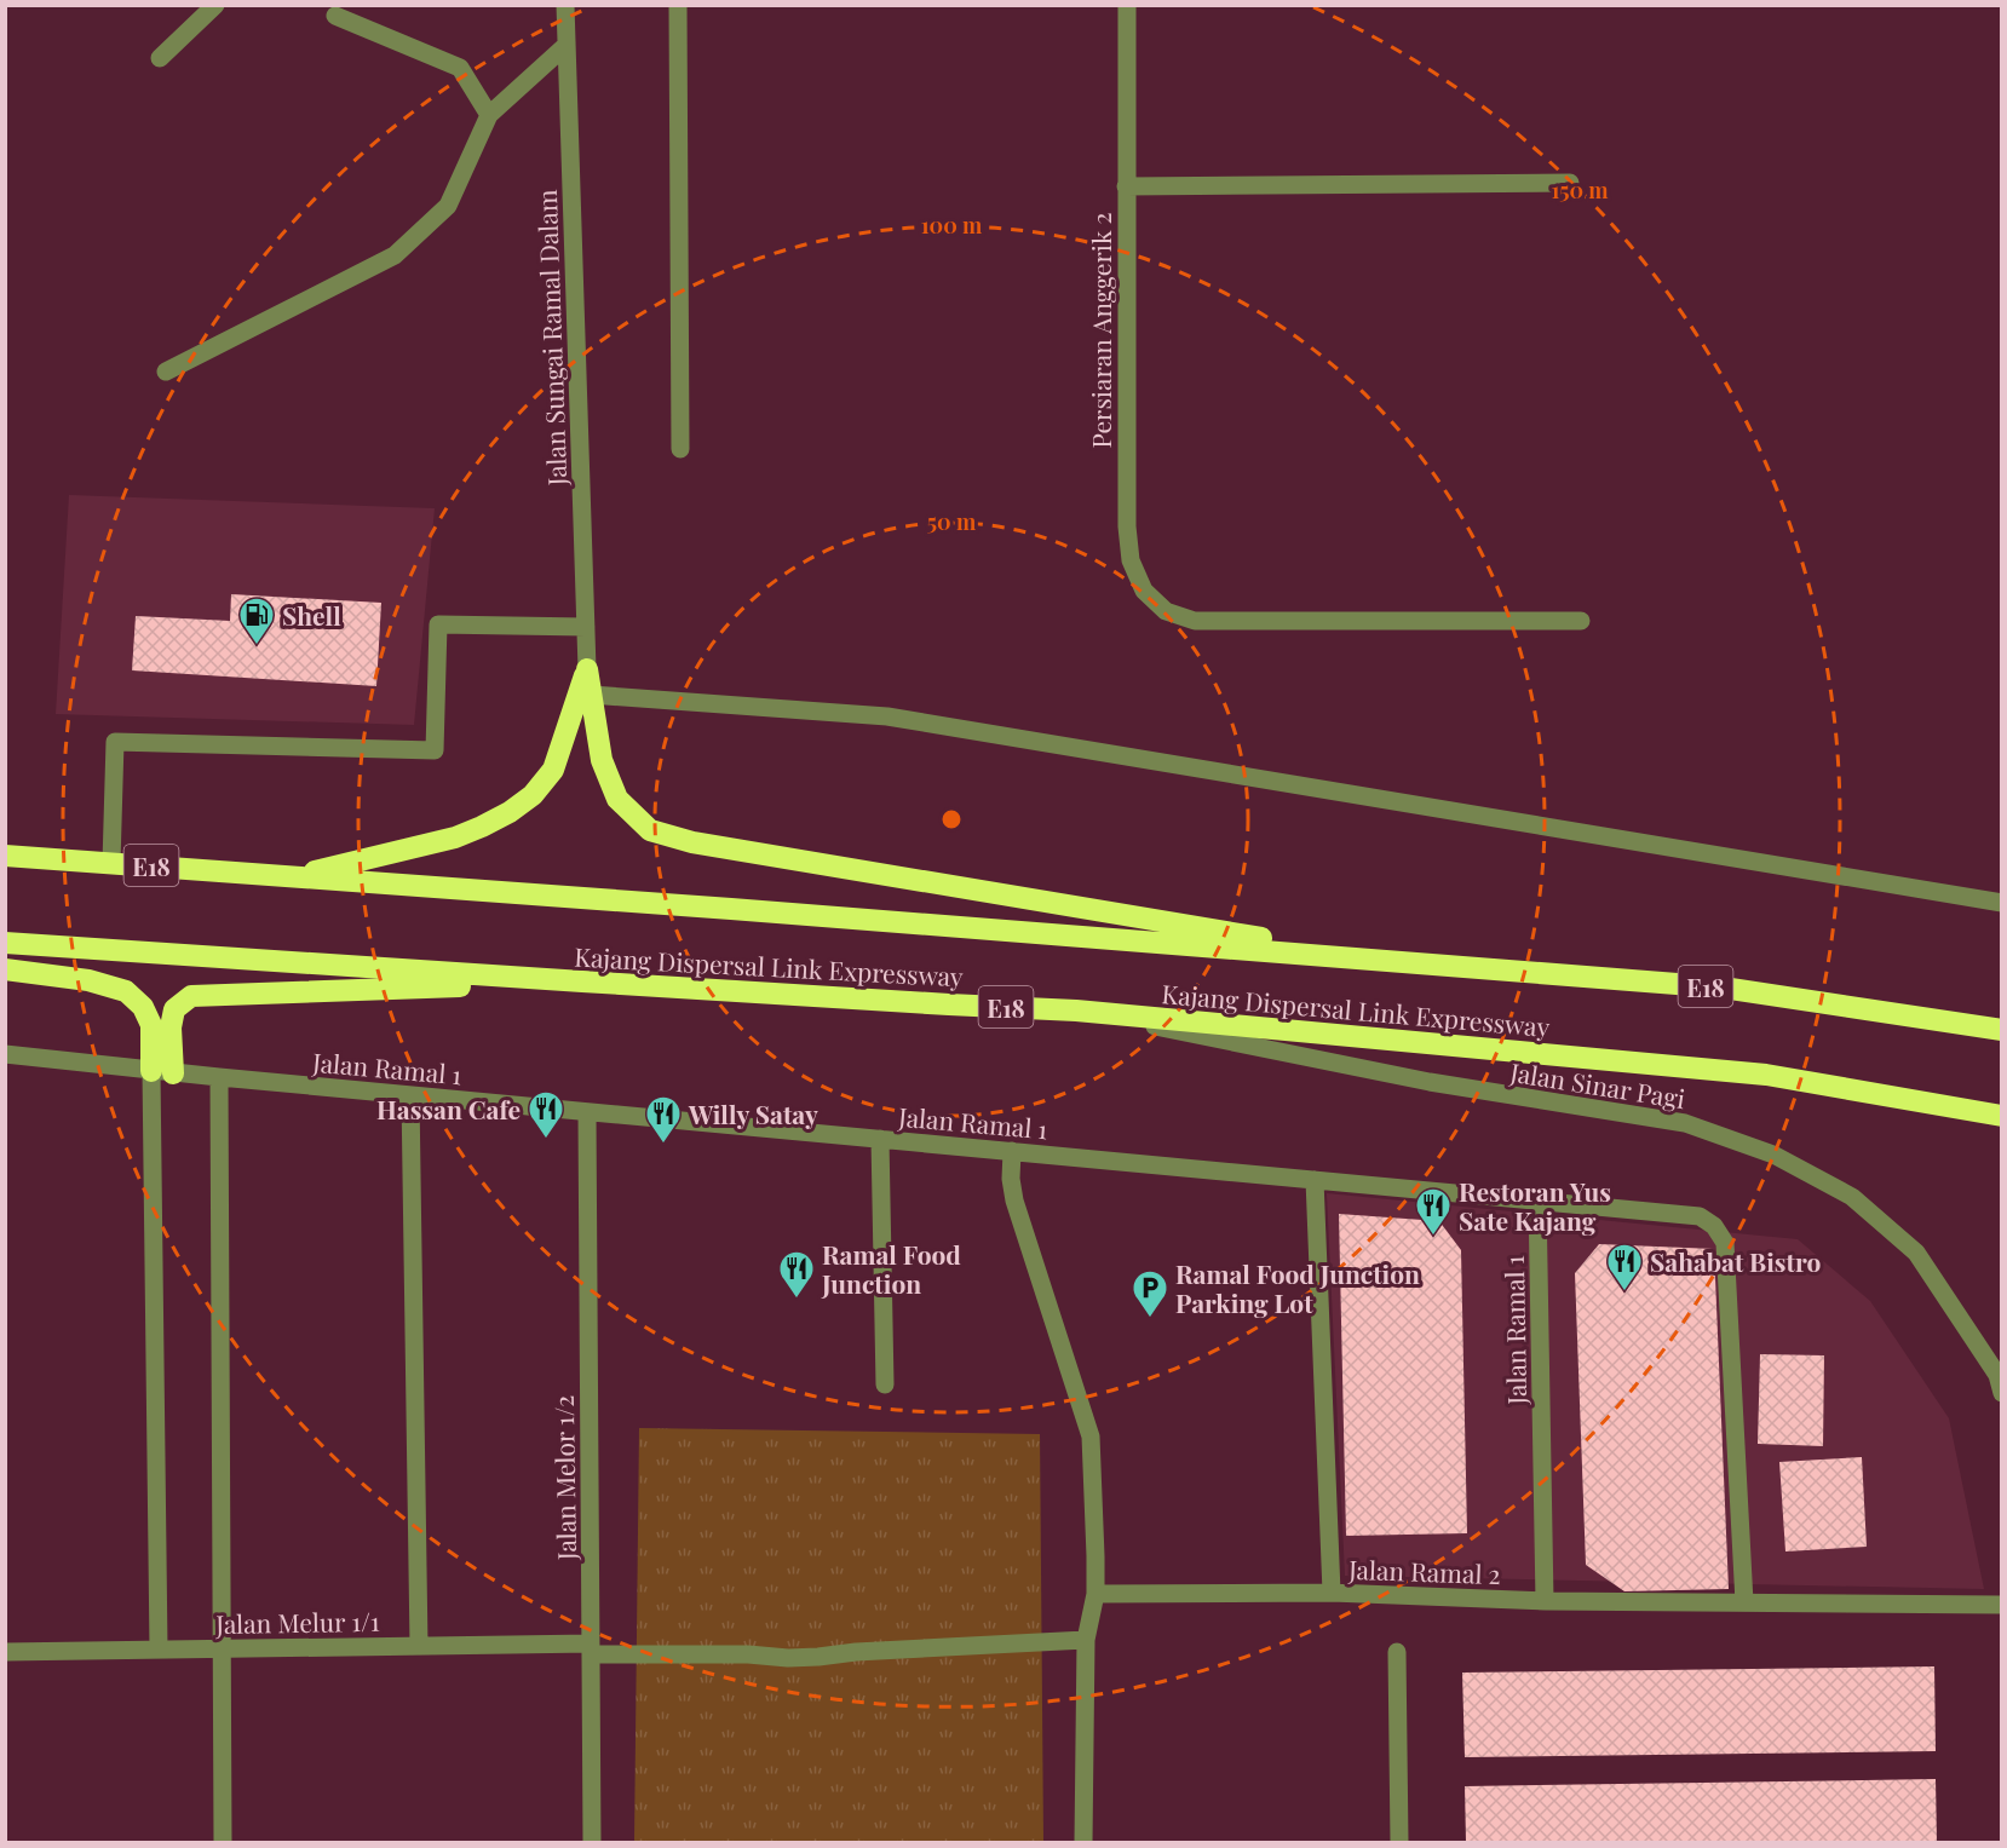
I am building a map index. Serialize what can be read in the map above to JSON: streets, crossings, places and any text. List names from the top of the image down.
{
  "streets": {
    "highway": ["E18", "Kajang Dispersal Link Expressway"],
    "street": [
      "Persiaran Anggerik 2",
      "Jalan Sungai Ramal Dalam",
      "Jalan Ramal 1",
      "Jalan Sinar Pagi",
      "Jalan Melor 1/2",
      "Jalan Ramal 2",
      "Jalan Melur 1/1"
    ]
  },
  "crossings": [
    ["Kajang Dispersal Link Expressway", "Jalan Sinar Pagi"],
    ["Jalan Ramal 1", "Jalan Melor 1/2"],
    ["Jalan Ramal 1", "Jalan Ramal 2"],
    ["Jalan Melor 1/2", "Jalan Melur 1/1"]
  ],
  "places": {
    "fuel station": ["Shell"],
    "restaurant": [
      "Hassan Cafe",
      "Willy Satay",
      "Restoran Yus Sate Kajang",
      "Sahabat Bistro",
      "Ramal Food Junction"
    ],
    "parking": ["Ramal Food Junction Parking Lot"]
  },
  "rings": ["150 m", "100 m", "50 m"]
}
